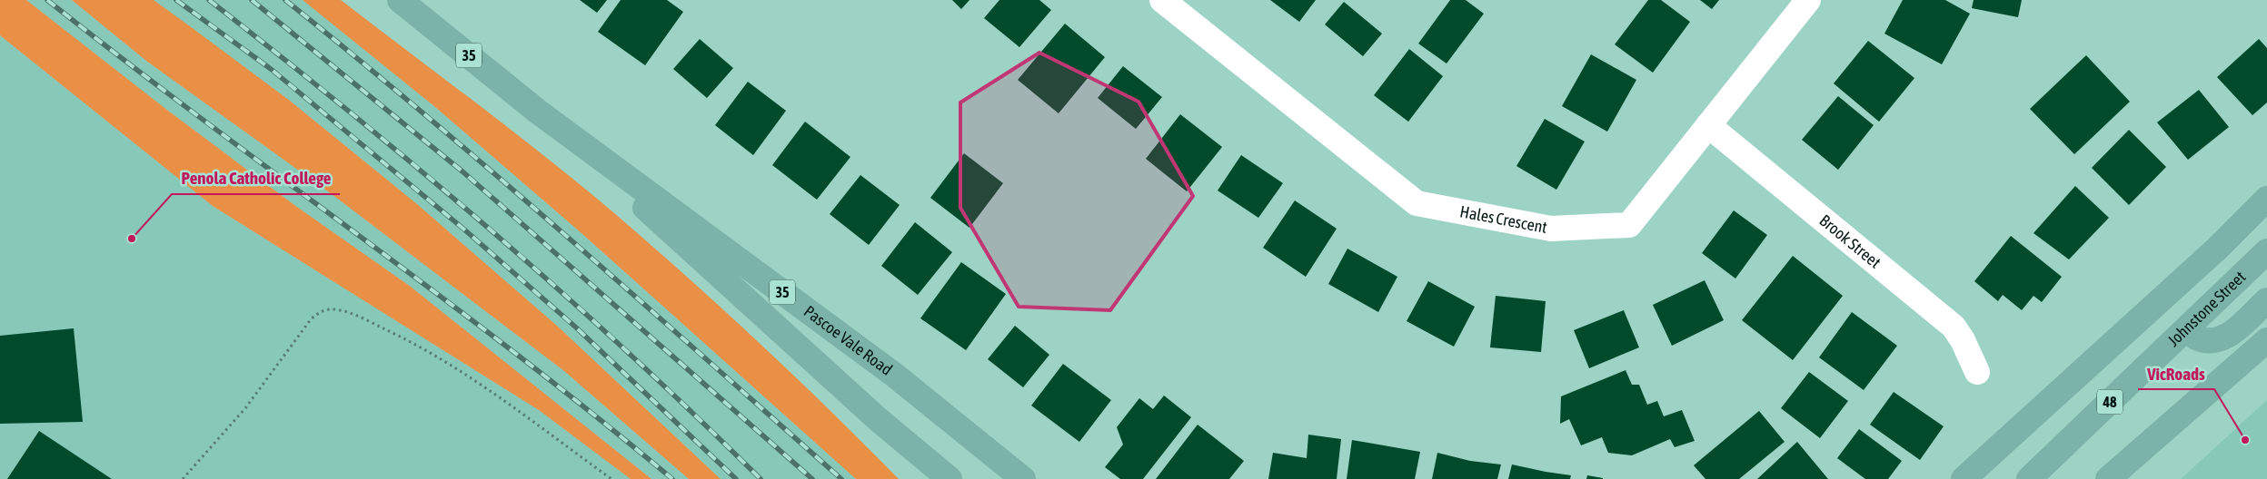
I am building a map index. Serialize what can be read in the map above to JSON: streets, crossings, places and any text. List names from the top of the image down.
{
  "streets": {
    "main road": [
      "35",
      "Johnstone Street",
      "Pascoe Vale Road",
      "48"
    ],
    "street": ["Hales Crescent", "Brook Street"]
  },
  "crossings": [
    ["Hales Crescent", "Brook Street"]
  ],
  "places": ["Penola Catholic College", "VicRoads"]
}
